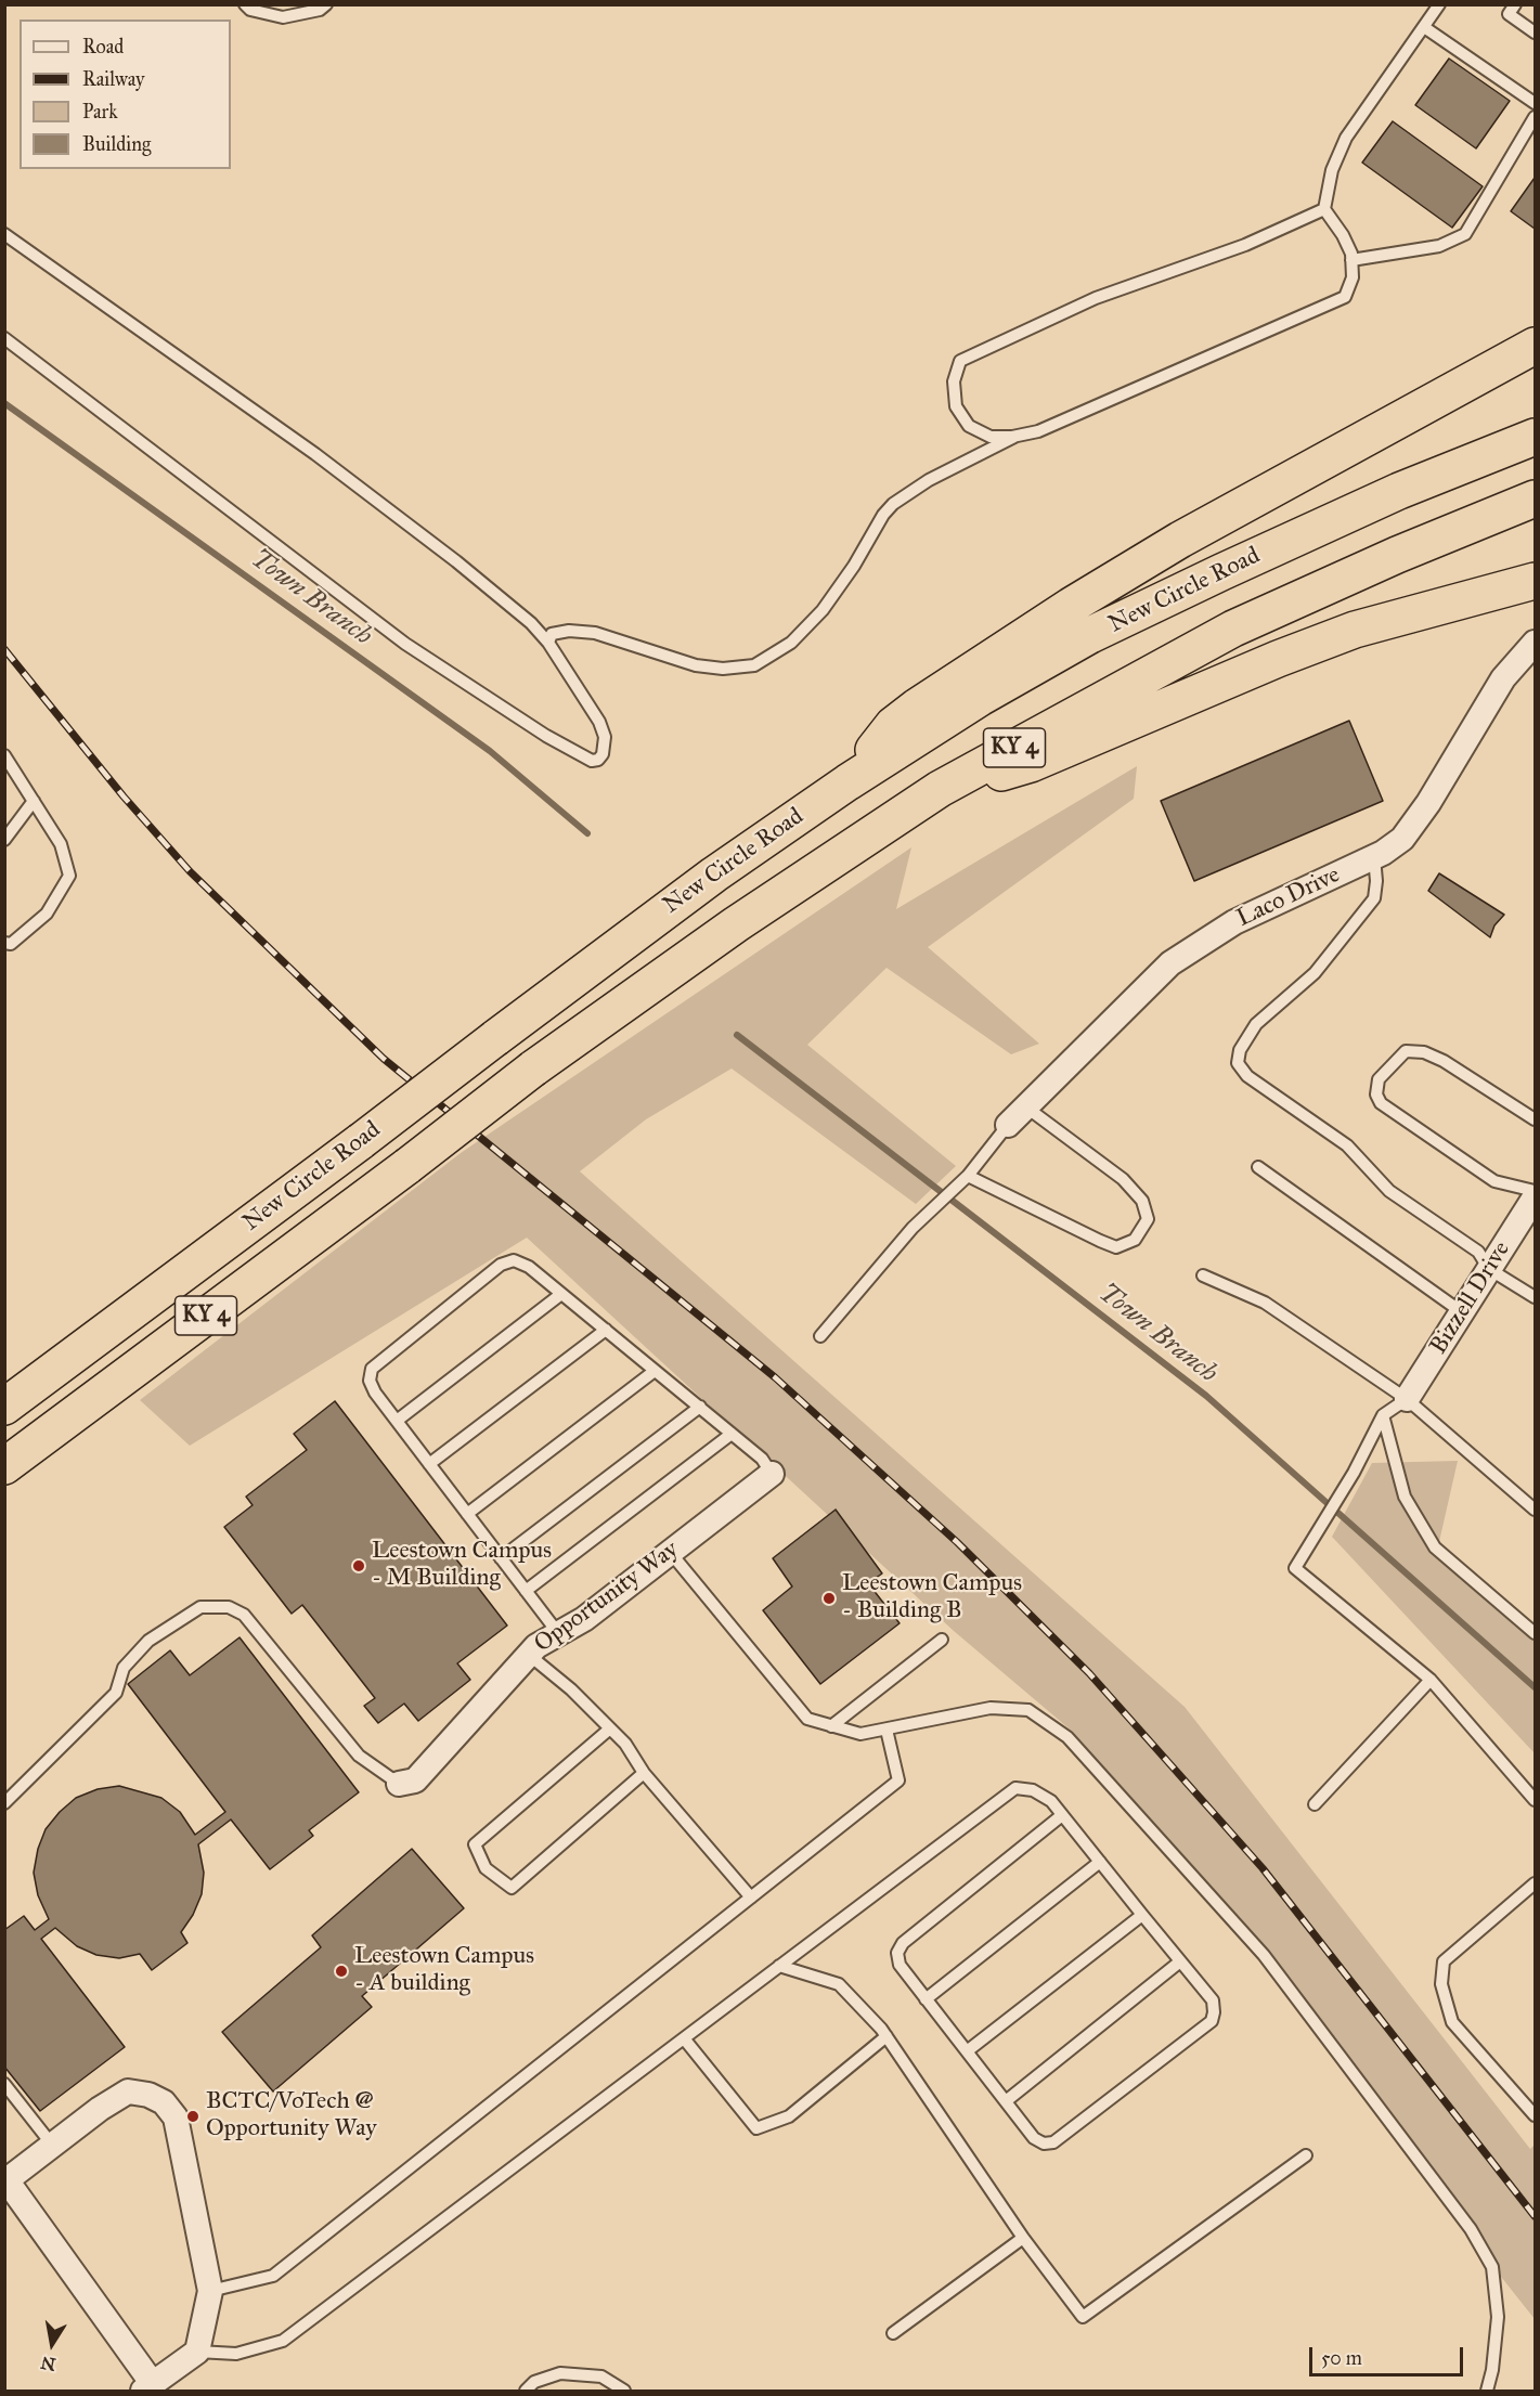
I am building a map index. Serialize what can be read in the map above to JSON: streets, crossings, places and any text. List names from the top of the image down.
{
  "streets": {
    "highway": ["New Circle Road", "KY 4"],
    "street": ["Laco Drive", "Bizzell Drive", "Opportunity Way"]
  },
  "water": ["Town Branch"],
  "places": [
    "Leestown Campus - M Building",
    "Leestown Campus - Building B",
    "Leestown Campus - A building",
    "BCTC/VoTech @ Opportunity Way"
  ],
  "legend": [
    "Road",
    "Railway",
    "Park",
    "Building"
  ],
  "scale_bar": "50 m",
  "north": "bottom"
}
